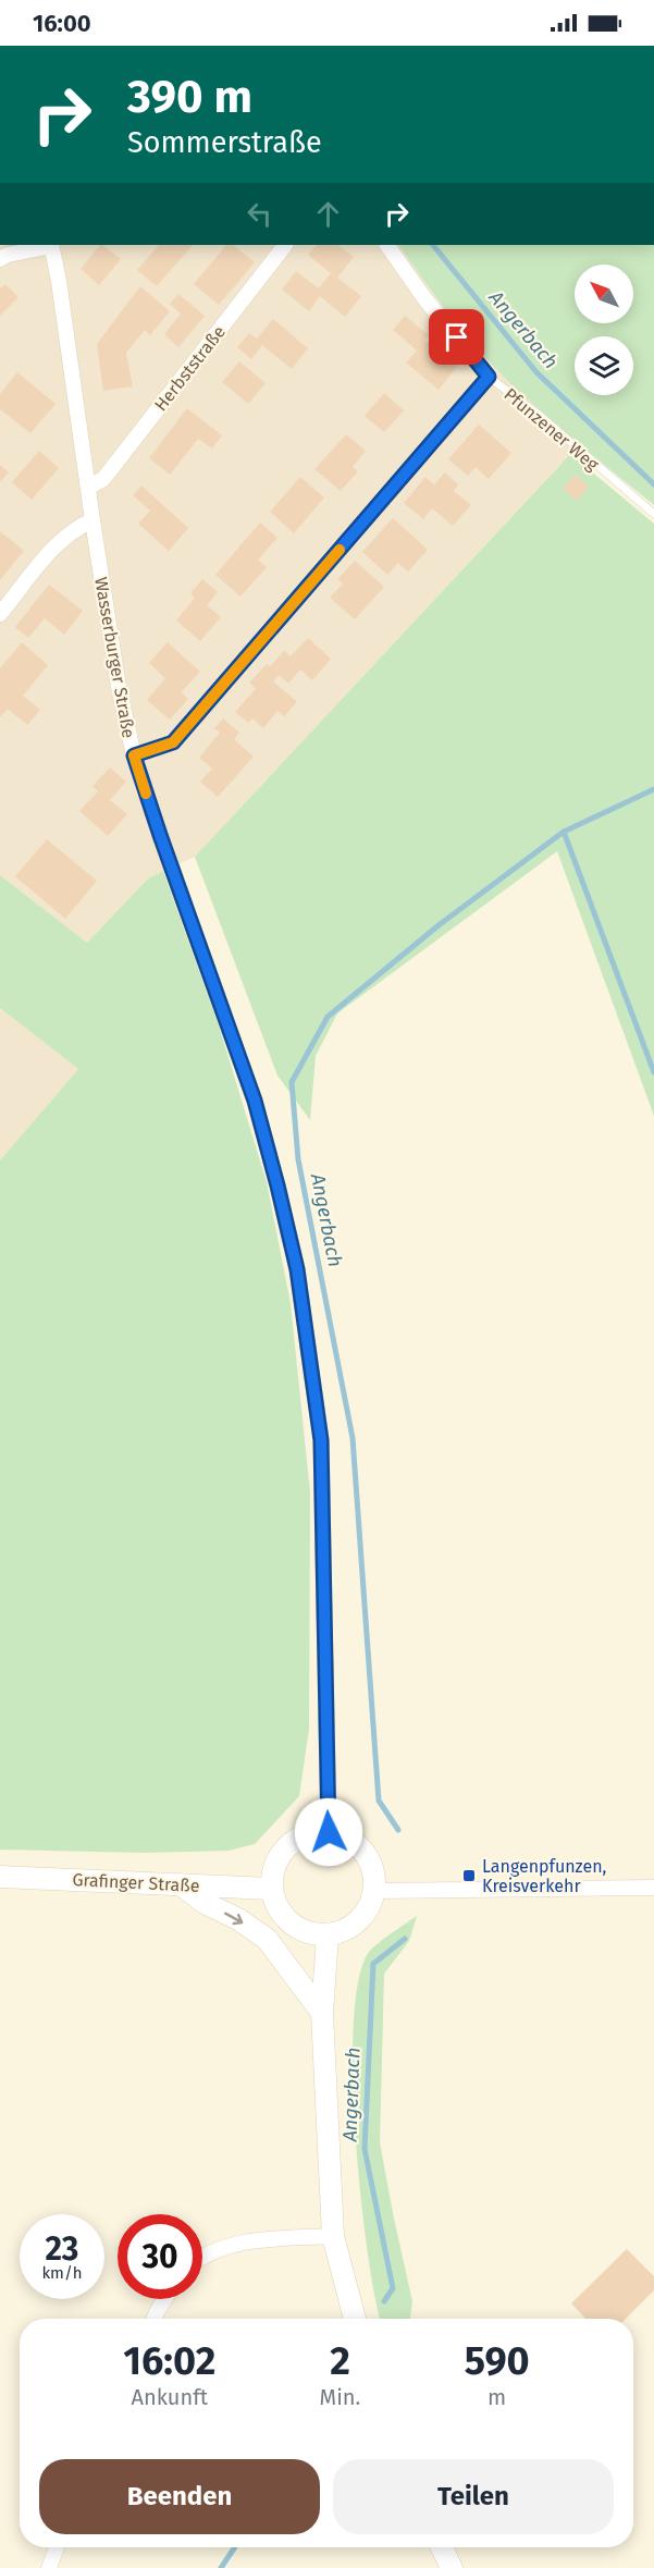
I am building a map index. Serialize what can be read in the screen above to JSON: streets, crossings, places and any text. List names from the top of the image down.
{
  "streets": {
    "main road": ["Grafinger Straße"],
    "street": ["Herbststraße", "Pfunzener Weg", "Wasserburger Straße"]
  },
  "crossings": [
    ["Herbststraße", "Wasserburger Straße"],
    ["Wasserburger Straße", "Grafinger Straße"]
  ],
  "water": ["Angerbach"],
  "places": {
    "transit": ["Langenpfunzen, Kreisverkehr"]
  },
  "north": "top left",
  "page": {
    "status": "16:00",
    "turn": ["390 m", "Sommerstraße"],
    "speed": "23 km/h",
    "limit": "30",
    "eta": [
      "16:02",
      "Ankunft",
      "2",
      "Min.",
      "590",
      "m"
    ],
    "buttons": ["Beenden", "Teilen"]
  }
}
